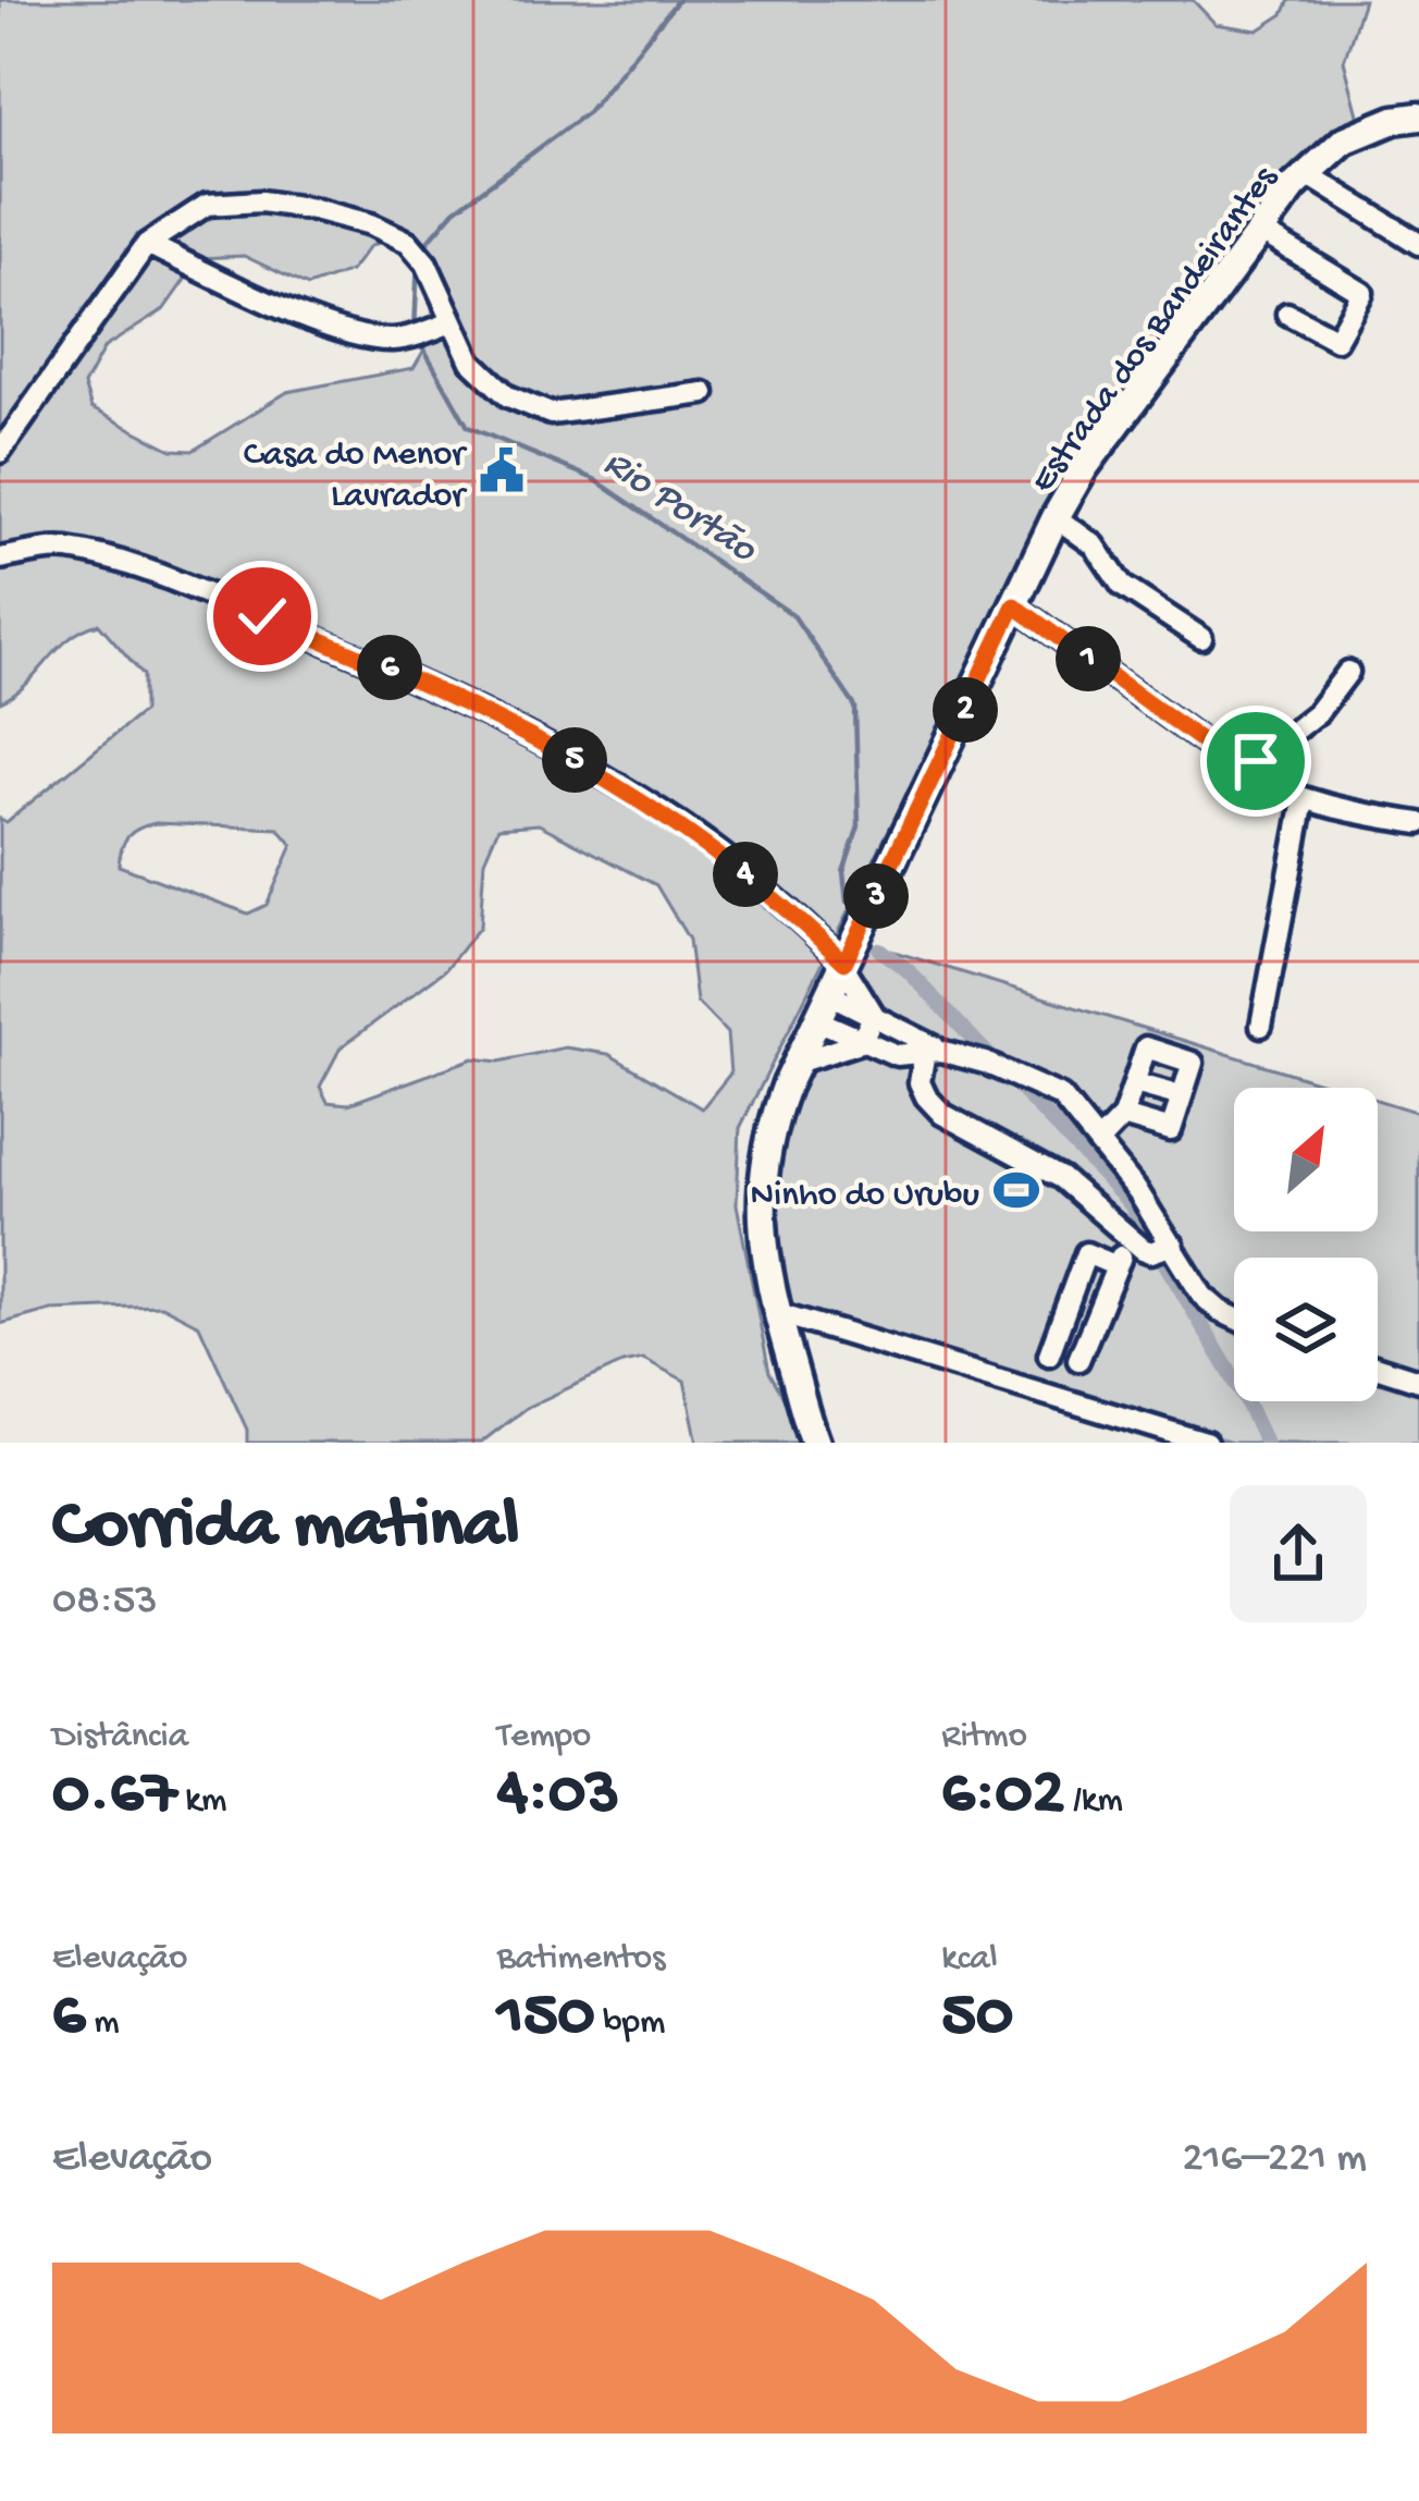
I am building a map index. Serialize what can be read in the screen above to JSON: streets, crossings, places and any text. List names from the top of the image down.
{
  "streets": {
    "main road": ["Estrada dos Bandeirantes"]
  },
  "water": ["Rio Portão"],
  "places": {
    "public building": ["Casa do Menor Lavrador"],
    "sports": ["Ninho do Urubu"]
  },
  "north": "top right",
  "page": {
    "pins": [
      "1",
      "6",
      "2",
      "5",
      "4",
      "3"
    ],
    "heading": ["Corrida matinal", "08:53"],
    "stats": [
      ["Distância", "0.67 km"],
      ["Tempo", "4:03"],
      ["Ritmo", "6:02 /km"],
      ["Elevação", "6 m"],
      ["Batimentos", "150 bpm"],
      ["kcal", "50"]
    ],
    "chart": ["Elevação", "216–221 m"]
  }
}
